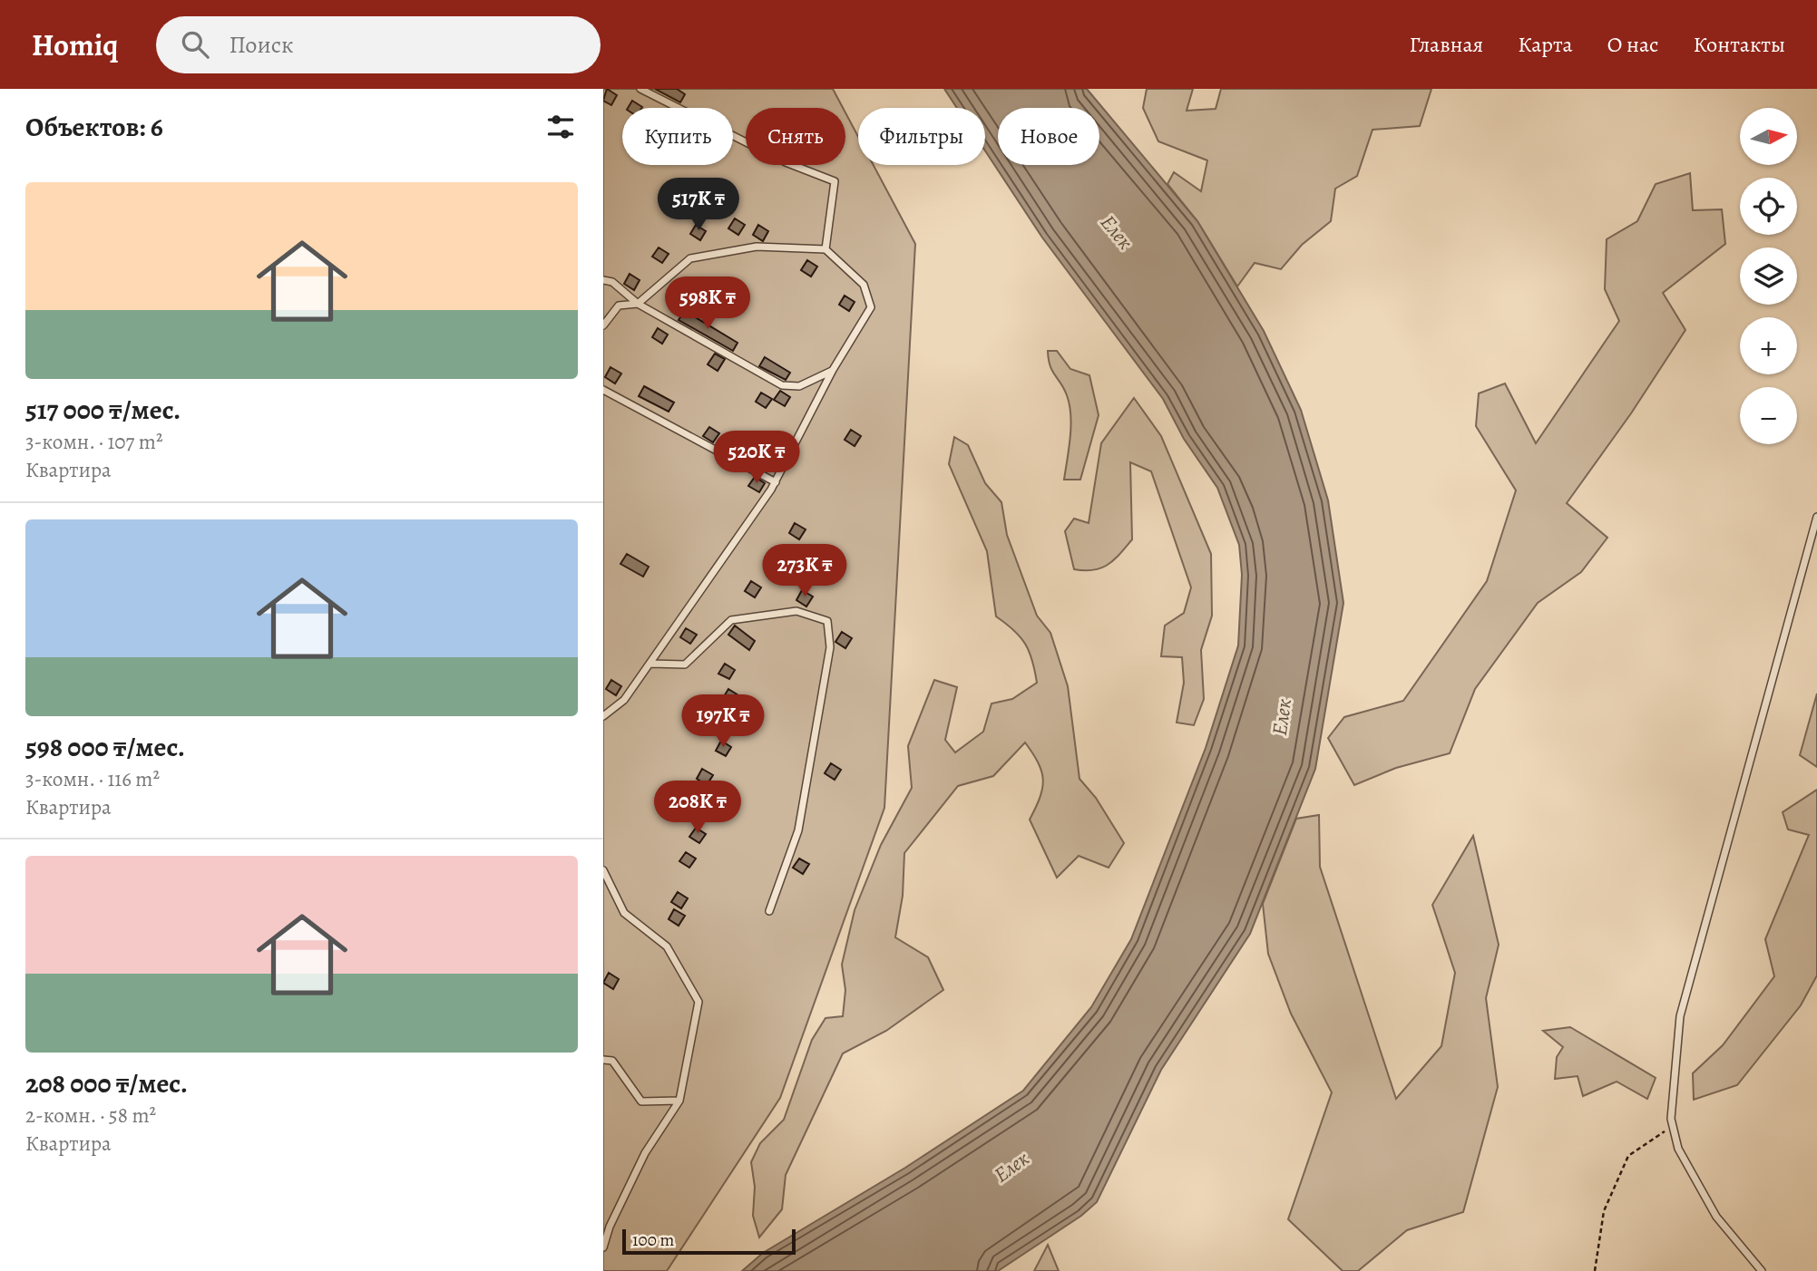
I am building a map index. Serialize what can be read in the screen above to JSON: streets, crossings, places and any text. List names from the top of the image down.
{
  "water": ["Елек"],
  "scale_bar": "100 m",
  "north": "right",
  "page": {
    "header": "Homiq",
    "search": "Поиск",
    "nav": [
      "Главная",
      "Карта",
      "О нас",
      "Контакты"
    ],
    "heading": "Объектов: 6",
    "map_buttons": ["+", "−"],
    "chip": [
      "Купить",
      "Снять",
      "Фильтры",
      "Новое"
    ],
    "list": [
      {
        "name": "517 000 ₸/мес.",
        "note": "3-комн. · 107 m² · Квартира"
      },
      {
        "name": "598 000 ₸/мес.",
        "note": "3-комн. · 116 m² · Квартира"
      },
      {
        "name": "208 000 ₸/мес.",
        "note": "2-комн. · 58 m² · Квартира"
      }
    ],
    "price": [
      "517K ₸",
      "598K ₸",
      "520K ₸",
      "273K ₸",
      "197K ₸",
      "208K ₸"
    ],
    "scale": "100 m"
  }
}
